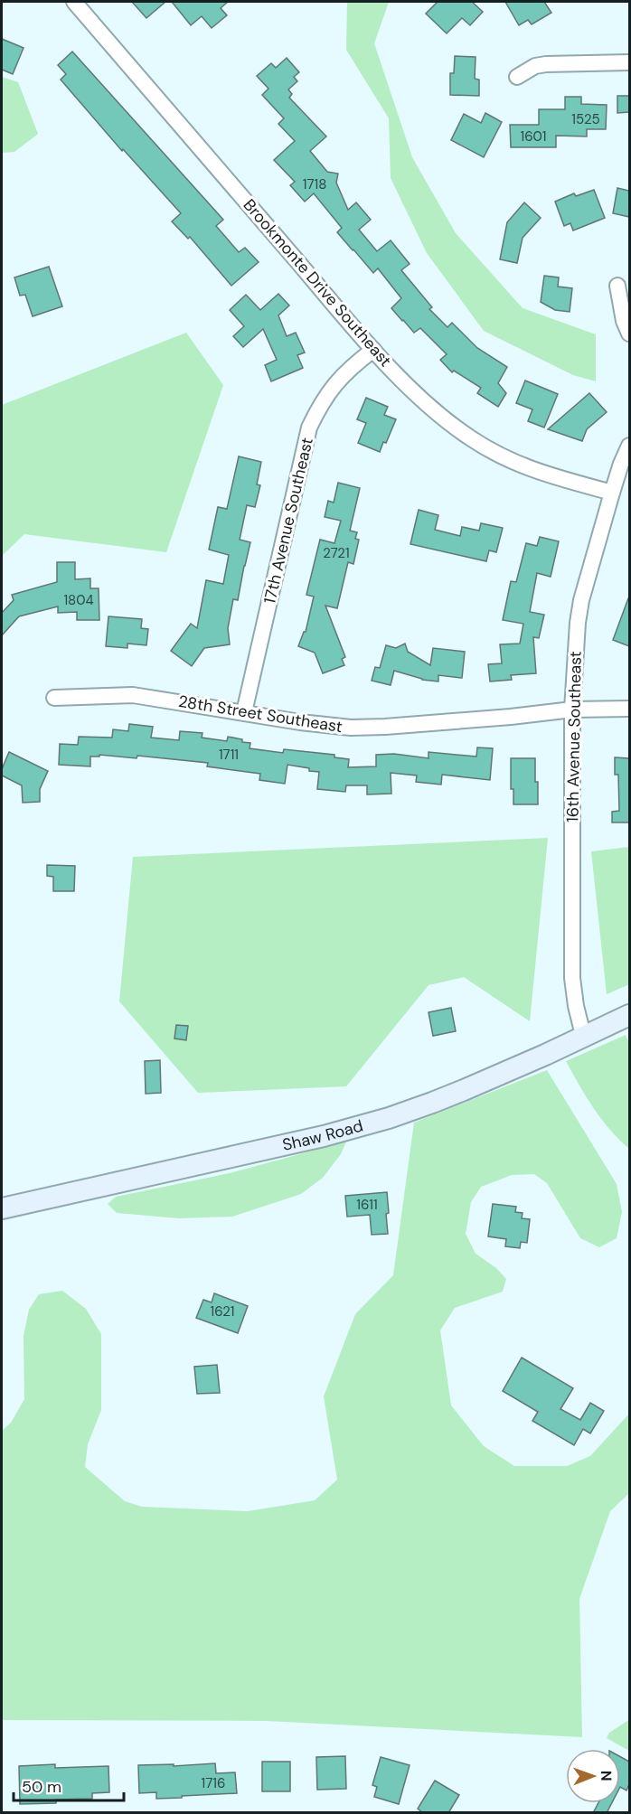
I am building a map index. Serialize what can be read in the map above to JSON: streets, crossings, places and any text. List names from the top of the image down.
{
  "streets": {
    "main road": ["Shaw Road"],
    "street": [
      "Brookmonte Drive Southeast",
      "17th Avenue Southeast",
      "28th Street Southeast",
      "16th Avenue Southeast"
    ]
  },
  "crossings": [
    ["Brookmonte Drive Southeast", "17th Avenue Southeast"],
    ["Brookmonte Drive Southeast", "16th Avenue Southeast"],
    ["17th Avenue Southeast", "28th Street Southeast"],
    ["28th Street Southeast", "16th Avenue Southeast"],
    ["16th Avenue Southeast", "Shaw Road"]
  ],
  "house_numbers": [
    "1525",
    "1601",
    "1718",
    "2721",
    "1804",
    "1711",
    "1611",
    "1621",
    "1716"
  ],
  "scale_bar": "50 m",
  "north": "right"
}
